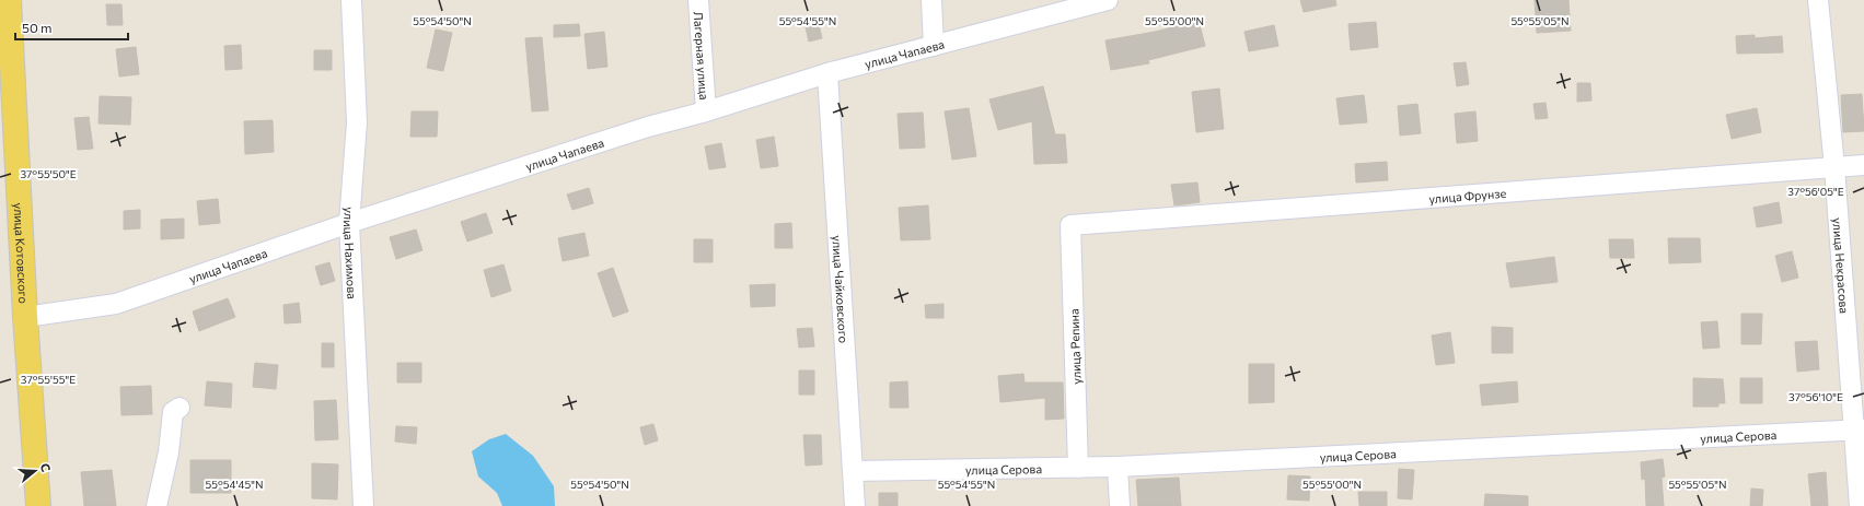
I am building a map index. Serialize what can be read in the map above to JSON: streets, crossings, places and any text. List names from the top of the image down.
{
  "streets": {
    "main road": ["улица Котовского"],
    "street": [
      "улица Чапаева",
      "Лагерная улица",
      "улица Фрунзе",
      "улица Нахимова",
      "улица Некрасова",
      "улица Чайковского",
      "улица Репина",
      "улица Серова"
    ]
  },
  "crossings": [
    ["улица Чапаева", "Лагерная улица"],
    ["улица Чапаева", "улица Нахимова"],
    ["улица Чапаева", "улица Котовского"],
    ["улица Чапаева", "улица Чайковского"],
    ["улица Фрунзе", "улица Некрасова"],
    ["улица Фрунзе", "улица Репина"],
    ["улица Некрасова", "улица Серова"],
    ["улица Чайковского", "улица Серова"],
    ["улица Репина", "улица Серова"]
  ],
  "scale_bar": "50 m",
  "north": "right",
  "coordinates": [
    "55°54'50\"N",
    "55°54'55\"N",
    "55°55'00\"N",
    "55°55'05\"N",
    "37°55'50\"E",
    "37°56'05\"E",
    "37°55'55\"E",
    "37°56'10\"E",
    "55°54'45\"N"
  ]
}
